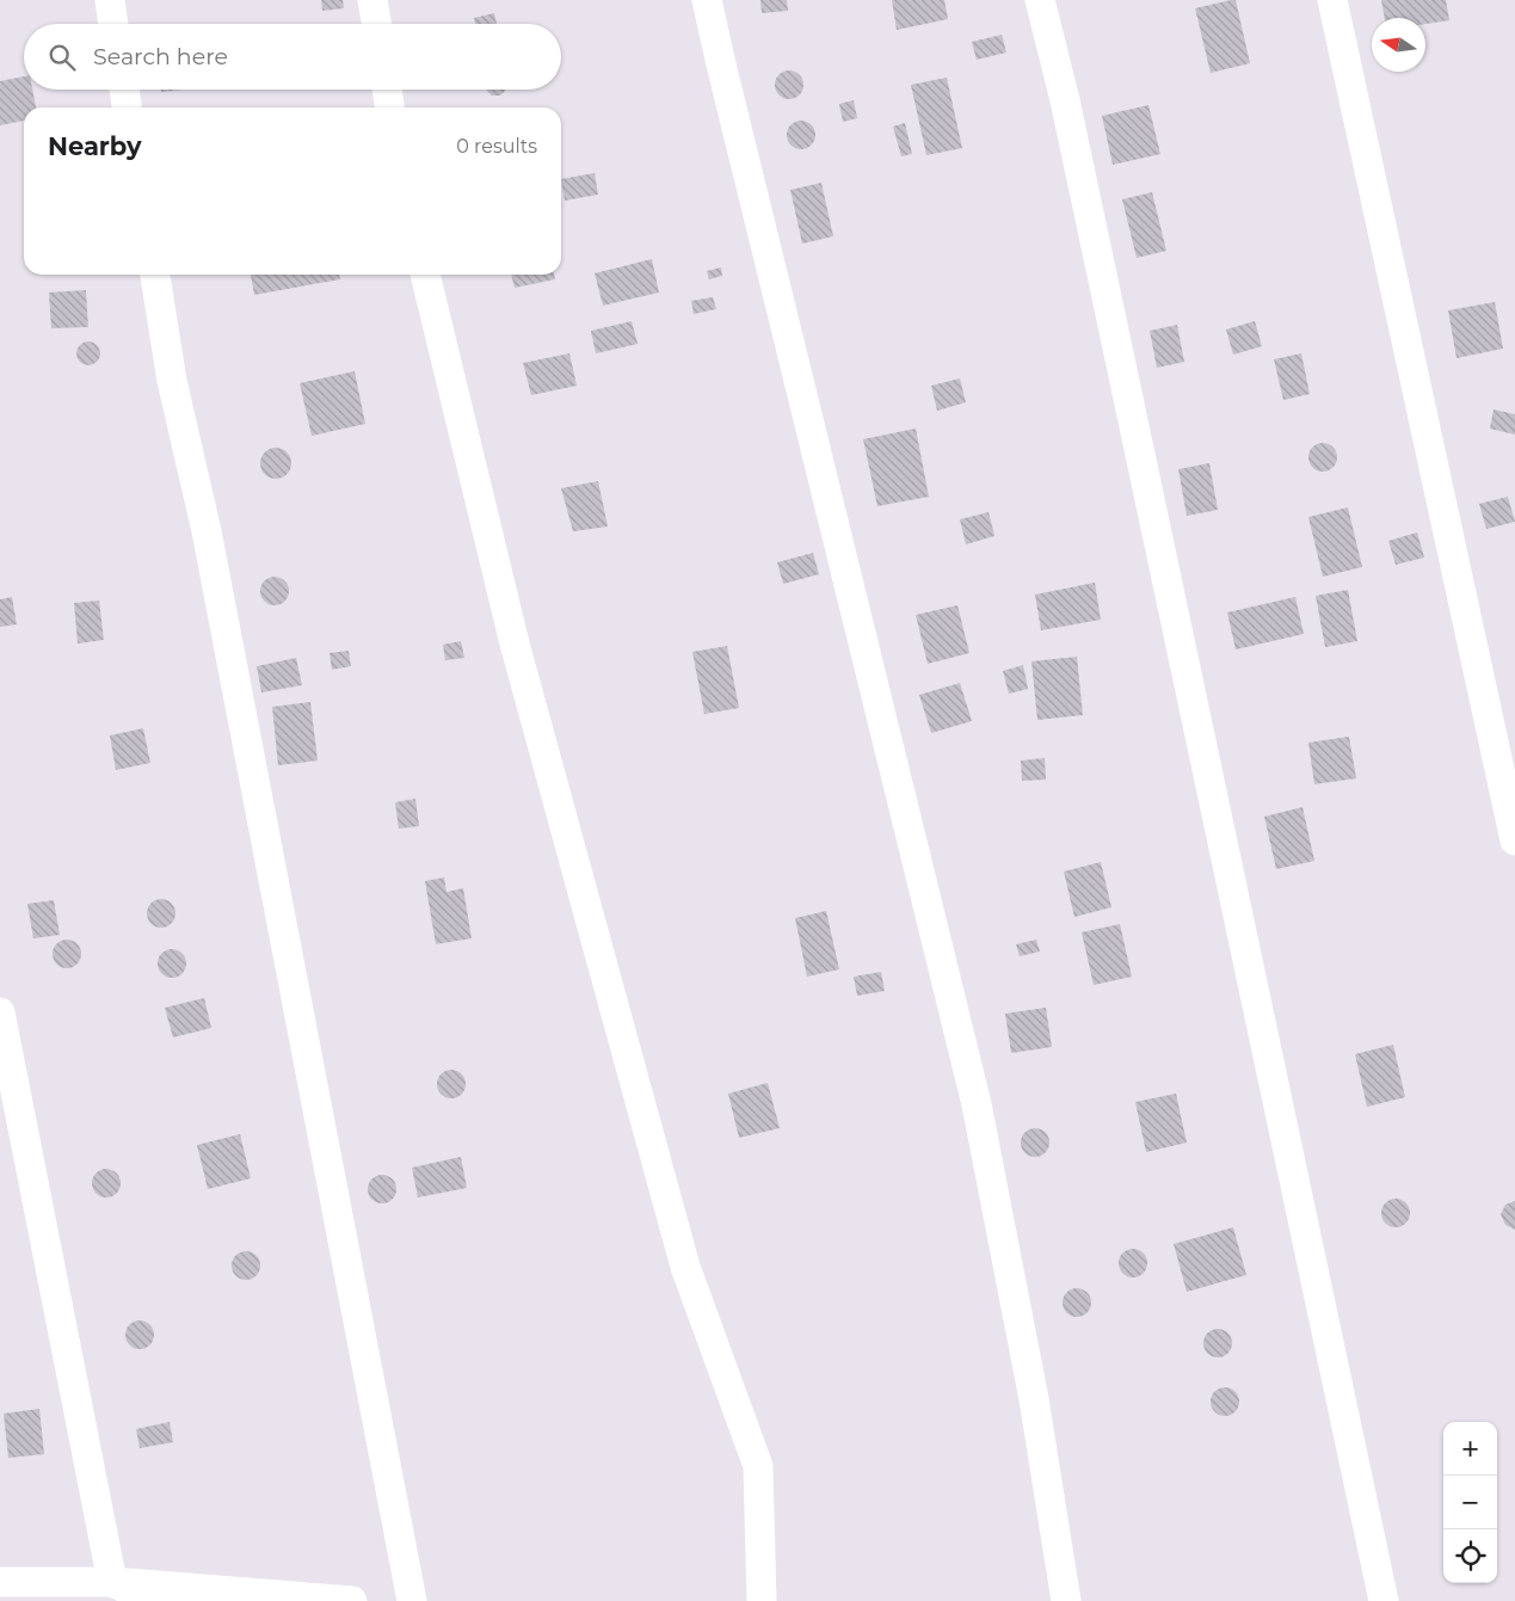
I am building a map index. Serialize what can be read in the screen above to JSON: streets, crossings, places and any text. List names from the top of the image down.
{
  "north": "left",
  "page": {
    "search": "Search here",
    "heading": ["Nearby", "0 results"],
    "map_buttons": ["+", "−"]
  }
}
